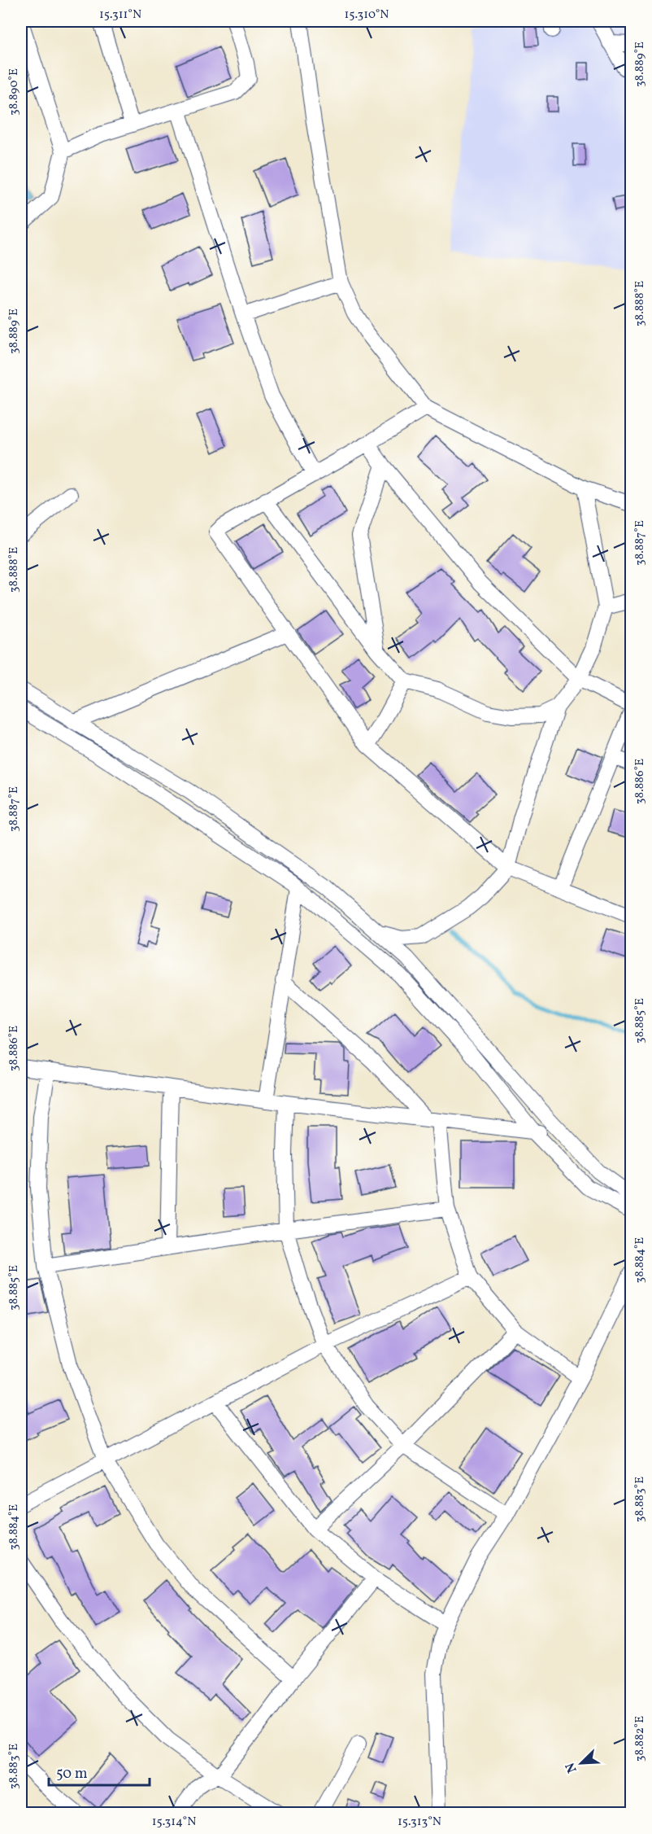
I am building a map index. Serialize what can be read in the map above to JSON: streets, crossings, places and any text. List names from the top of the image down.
{
  "scale_bar": "50 m",
  "north": "bottom left",
  "coordinates": [
    "15.311°N",
    "15.310°N",
    "38.889°E",
    "38.890°E",
    "38.888°E",
    "38.887°E",
    "38.886°E",
    "38.885°E",
    "38.884°E",
    "38.883°E",
    "38.882°E",
    "15.314°N",
    "15.313°N"
  ]
}
